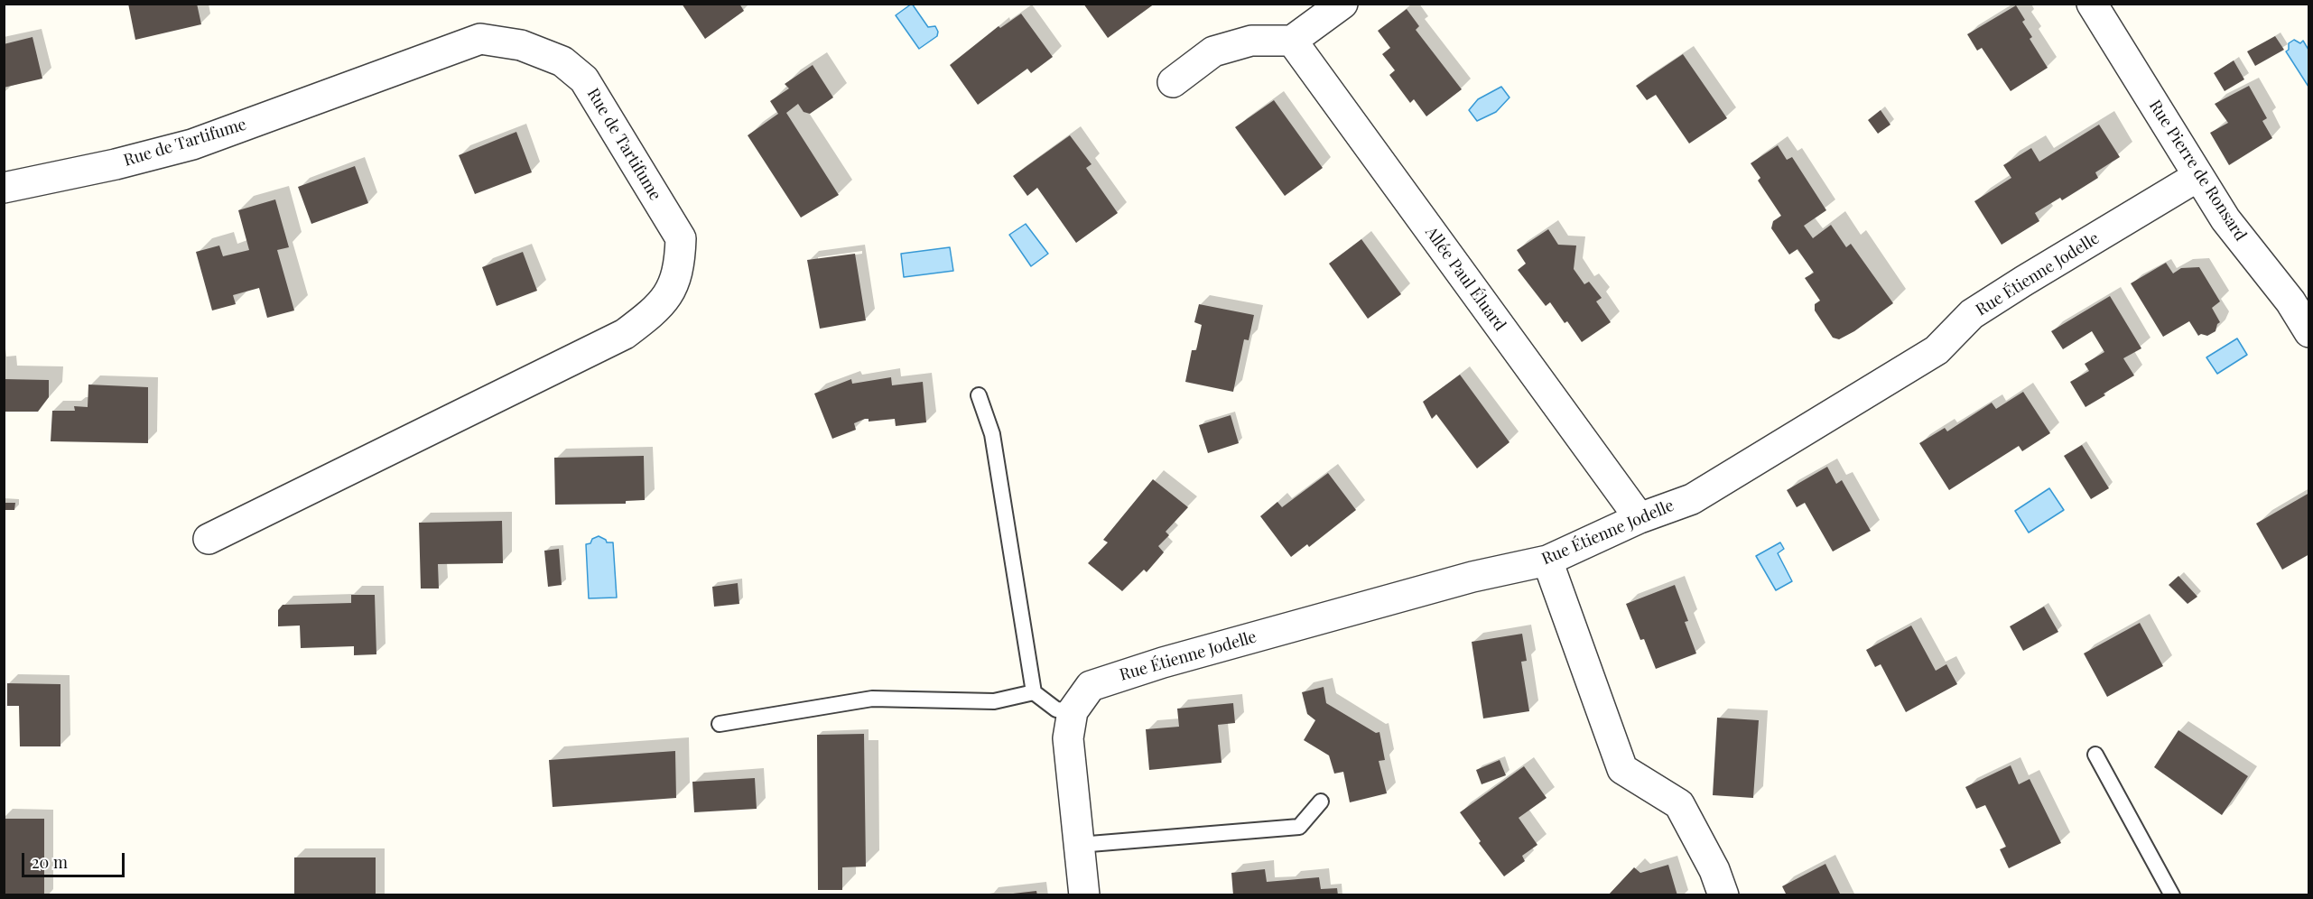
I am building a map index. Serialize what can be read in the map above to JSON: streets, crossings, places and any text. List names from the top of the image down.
{
  "streets": {
    "street": [
      "Rue de Tartifume",
      "Rue Pierre de Ronsard",
      "Rue Étienne Jodelle",
      "Allée Paul Éluard"
    ]
  },
  "crossings": [
    ["Rue Pierre de Ronsard", "Rue Étienne Jodelle"],
    ["Rue Étienne Jodelle", "Allée Paul Éluard"]
  ],
  "scale_bar": "20 m"
}
